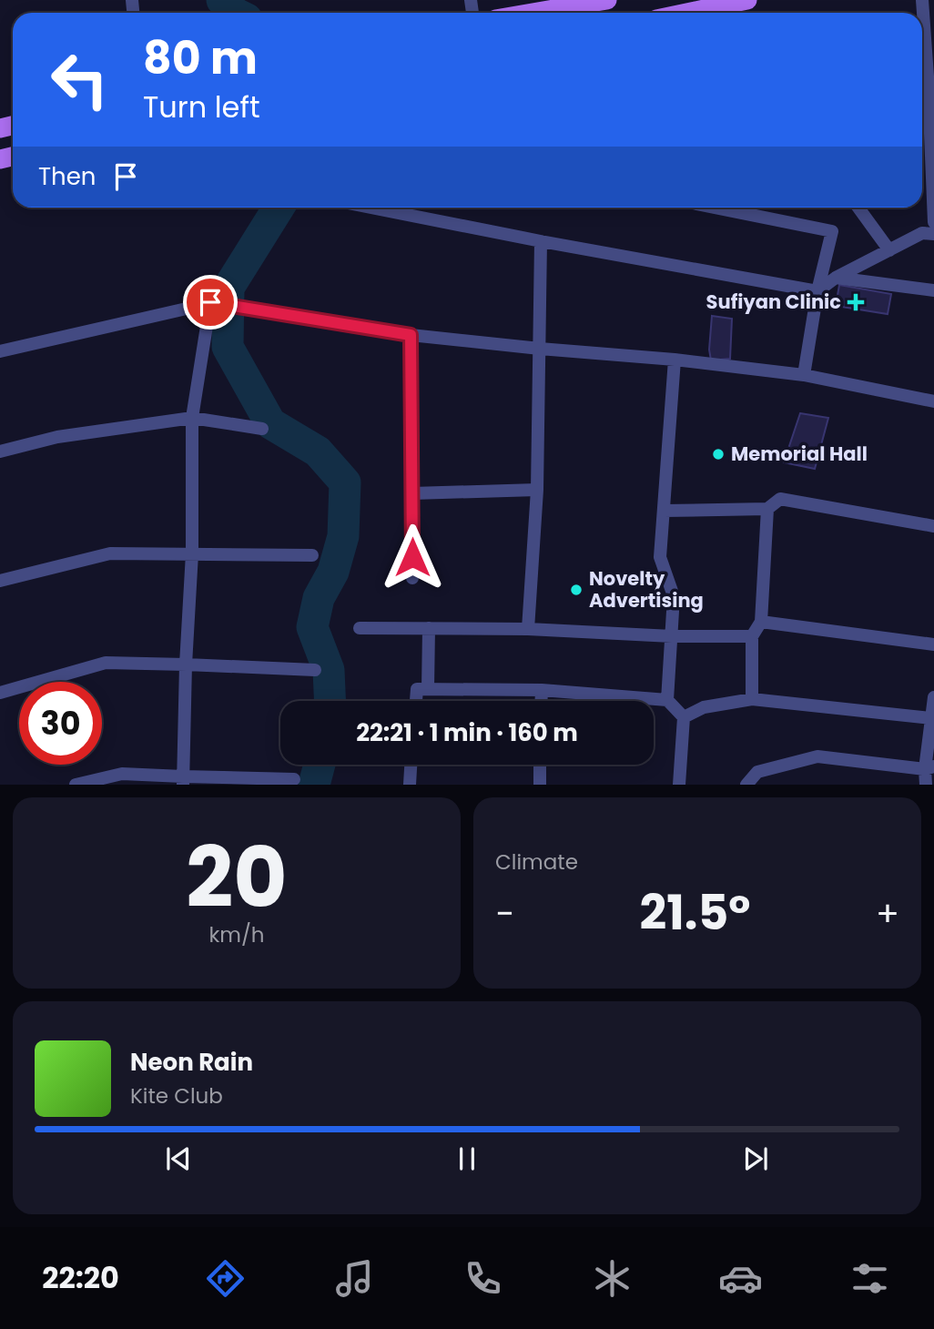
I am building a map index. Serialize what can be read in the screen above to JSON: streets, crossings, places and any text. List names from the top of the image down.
{
  "places": {
    "health": ["Sufiyan Clinic"],
    "other": ["Memorial Hall", "Novelty Advertising"]
  },
  "page": {
    "turn": ["80 m", "Turn left"],
    "then": "Then",
    "limit": "30",
    "trip": "22:21 · 1 min · 160 m",
    "tile": [
      ["20", "km/h"],
      "Climate"
    ],
    "heat": ["−", "21.5°", "+"],
    "song": ["Neon Rain", "Kite Club"],
    "tabs": "22:20"
  }
}
